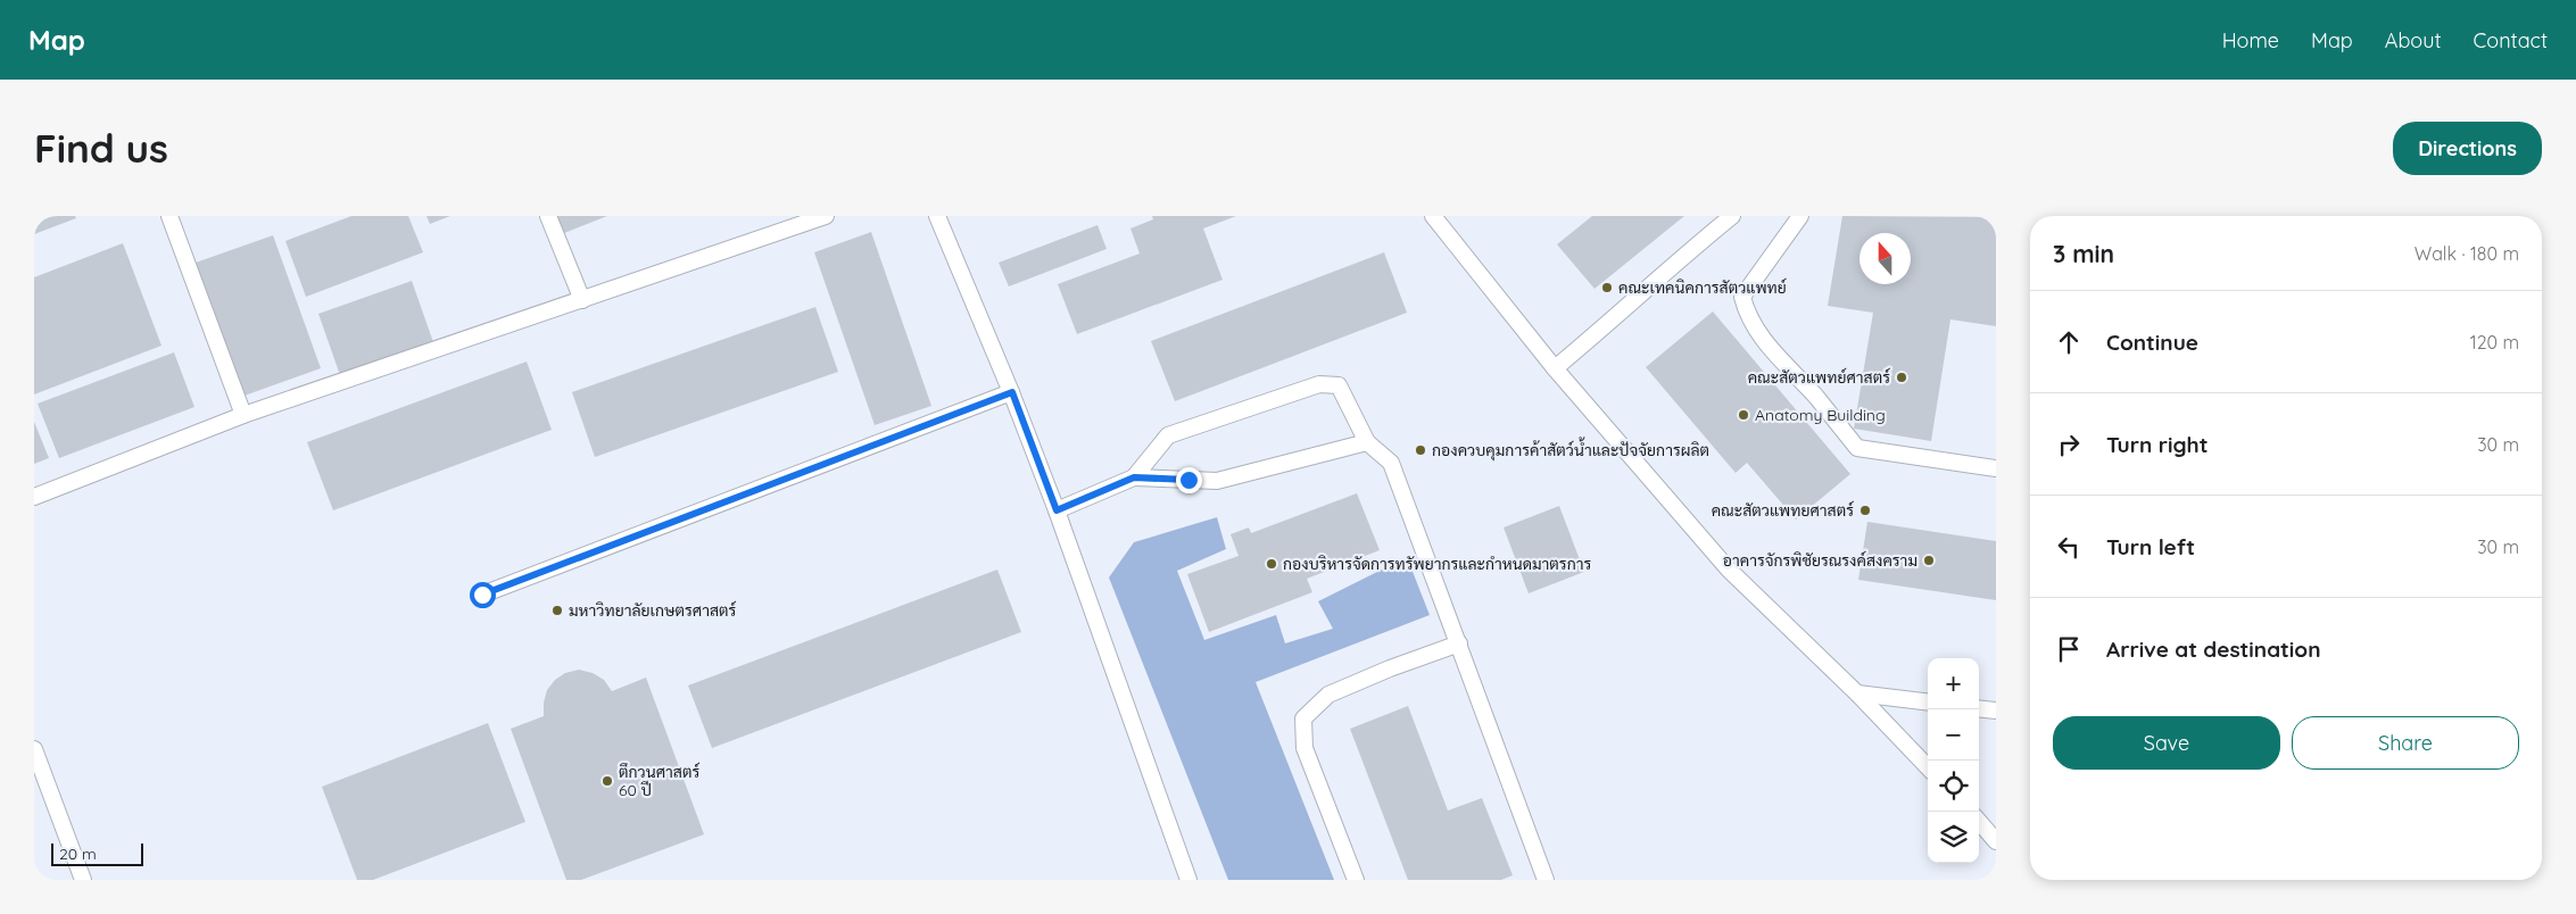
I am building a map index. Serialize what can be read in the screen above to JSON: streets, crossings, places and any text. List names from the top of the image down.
{
  "places": [
    "คณะเทคนิคการสัตวแพทย์",
    "คณะสัตวแพทย์ศาสตร์",
    "Anatomy Building",
    "กองควบคุมการค้าสัตว์น้ำและปัจจัยการผลิต",
    "คณะสัตวแพทยศาสตร์",
    "อาคารจักรพิชัยรณรงค์สงคราม",
    "กองบริหารจัดการทรัพยากรและกำหนดมาตรการ",
    "มหาวิทยาลัยเกษตรศาสตร์",
    "ตึกวนศาสตร์ 60 ปี"
  ],
  "scale_bar": "20 m",
  "north": "top",
  "page": {
    "header": "Map",
    "nav": [
      "Home",
      "Map",
      "About",
      "Contact"
    ],
    "buttons": [
      "Directions",
      ["Save", "Share"]
    ],
    "title": "Find us",
    "heading": ["3 min", "Walk · 180 m"],
    "list": [
      ["Continue", "120 m"],
      ["Turn right", "30 m"],
      ["Turn left", "30 m"],
      "Arrive at destination"
    ],
    "map_buttons": ["+", "−"],
    "scale": "20 m"
  }
}
